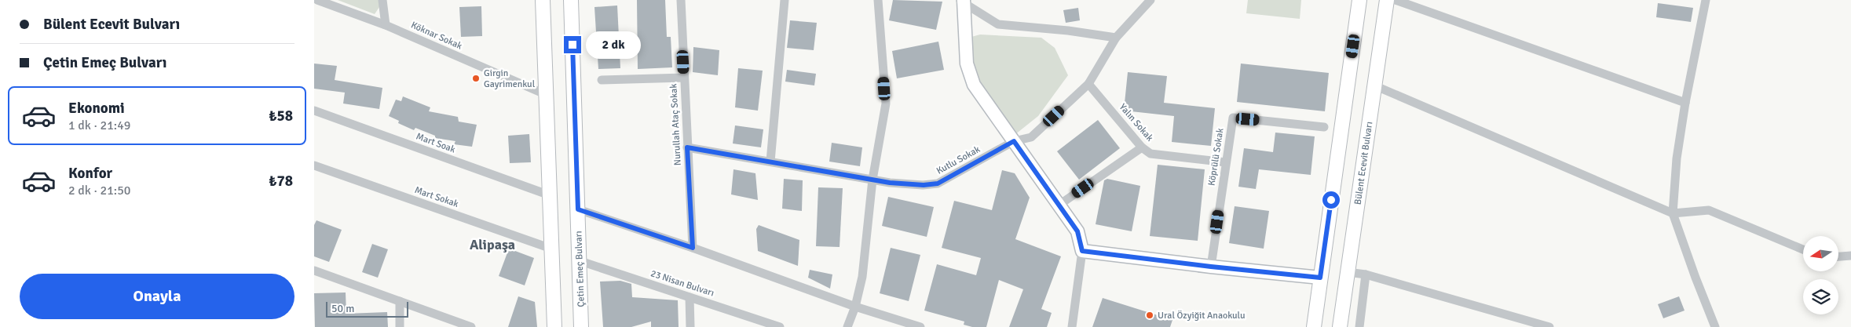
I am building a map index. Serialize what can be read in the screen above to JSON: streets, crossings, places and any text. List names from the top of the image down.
{
  "streets": {
    "main road": ["Bülent Ecevit Bulvarı", "Çetin Emeç Bulvarı"],
    "street": [
      "Köknar Sokak",
      "Yalın Sokak",
      "Nurullah Ataç Sokak",
      "Mart Soak",
      "Köprülü Sokak",
      "Kutlu Sokak",
      "Mart Sokak",
      "23 Nisan Bulvarı"
    ]
  },
  "crossings": [
    ["Yalın Sokak", "Köprülü Sokak"],
    ["Yalın Sokak", "Kutlu Sokak"],
    ["Nurullah Ataç Sokak", "Kutlu Sokak"],
    ["Çetin Emeç Bulvarı", "23 Nisan Bulvarı"]
  ],
  "districts": ["Alipaşa"],
  "places": ["Girgin Gayrimenkul", "Ural Özyiğit Anaokulu"],
  "scale_bar": "50 m",
  "north": "left",
  "page": {
    "banner": ["Bülent Ecevit Bulvarı", "Çetin Emeç Bulvarı"],
    "bubble": "2 dk",
    "list": [
      {
        "name": "Ekonomi",
        "note": "1 dk · 21:49",
        "value": "₺58"
      },
      {
        "name": "Konfor",
        "note": "2 dk · 21:50",
        "value": "₺78"
      }
    ],
    "buttons": "Onayla",
    "scale": "50 m"
  }
}
